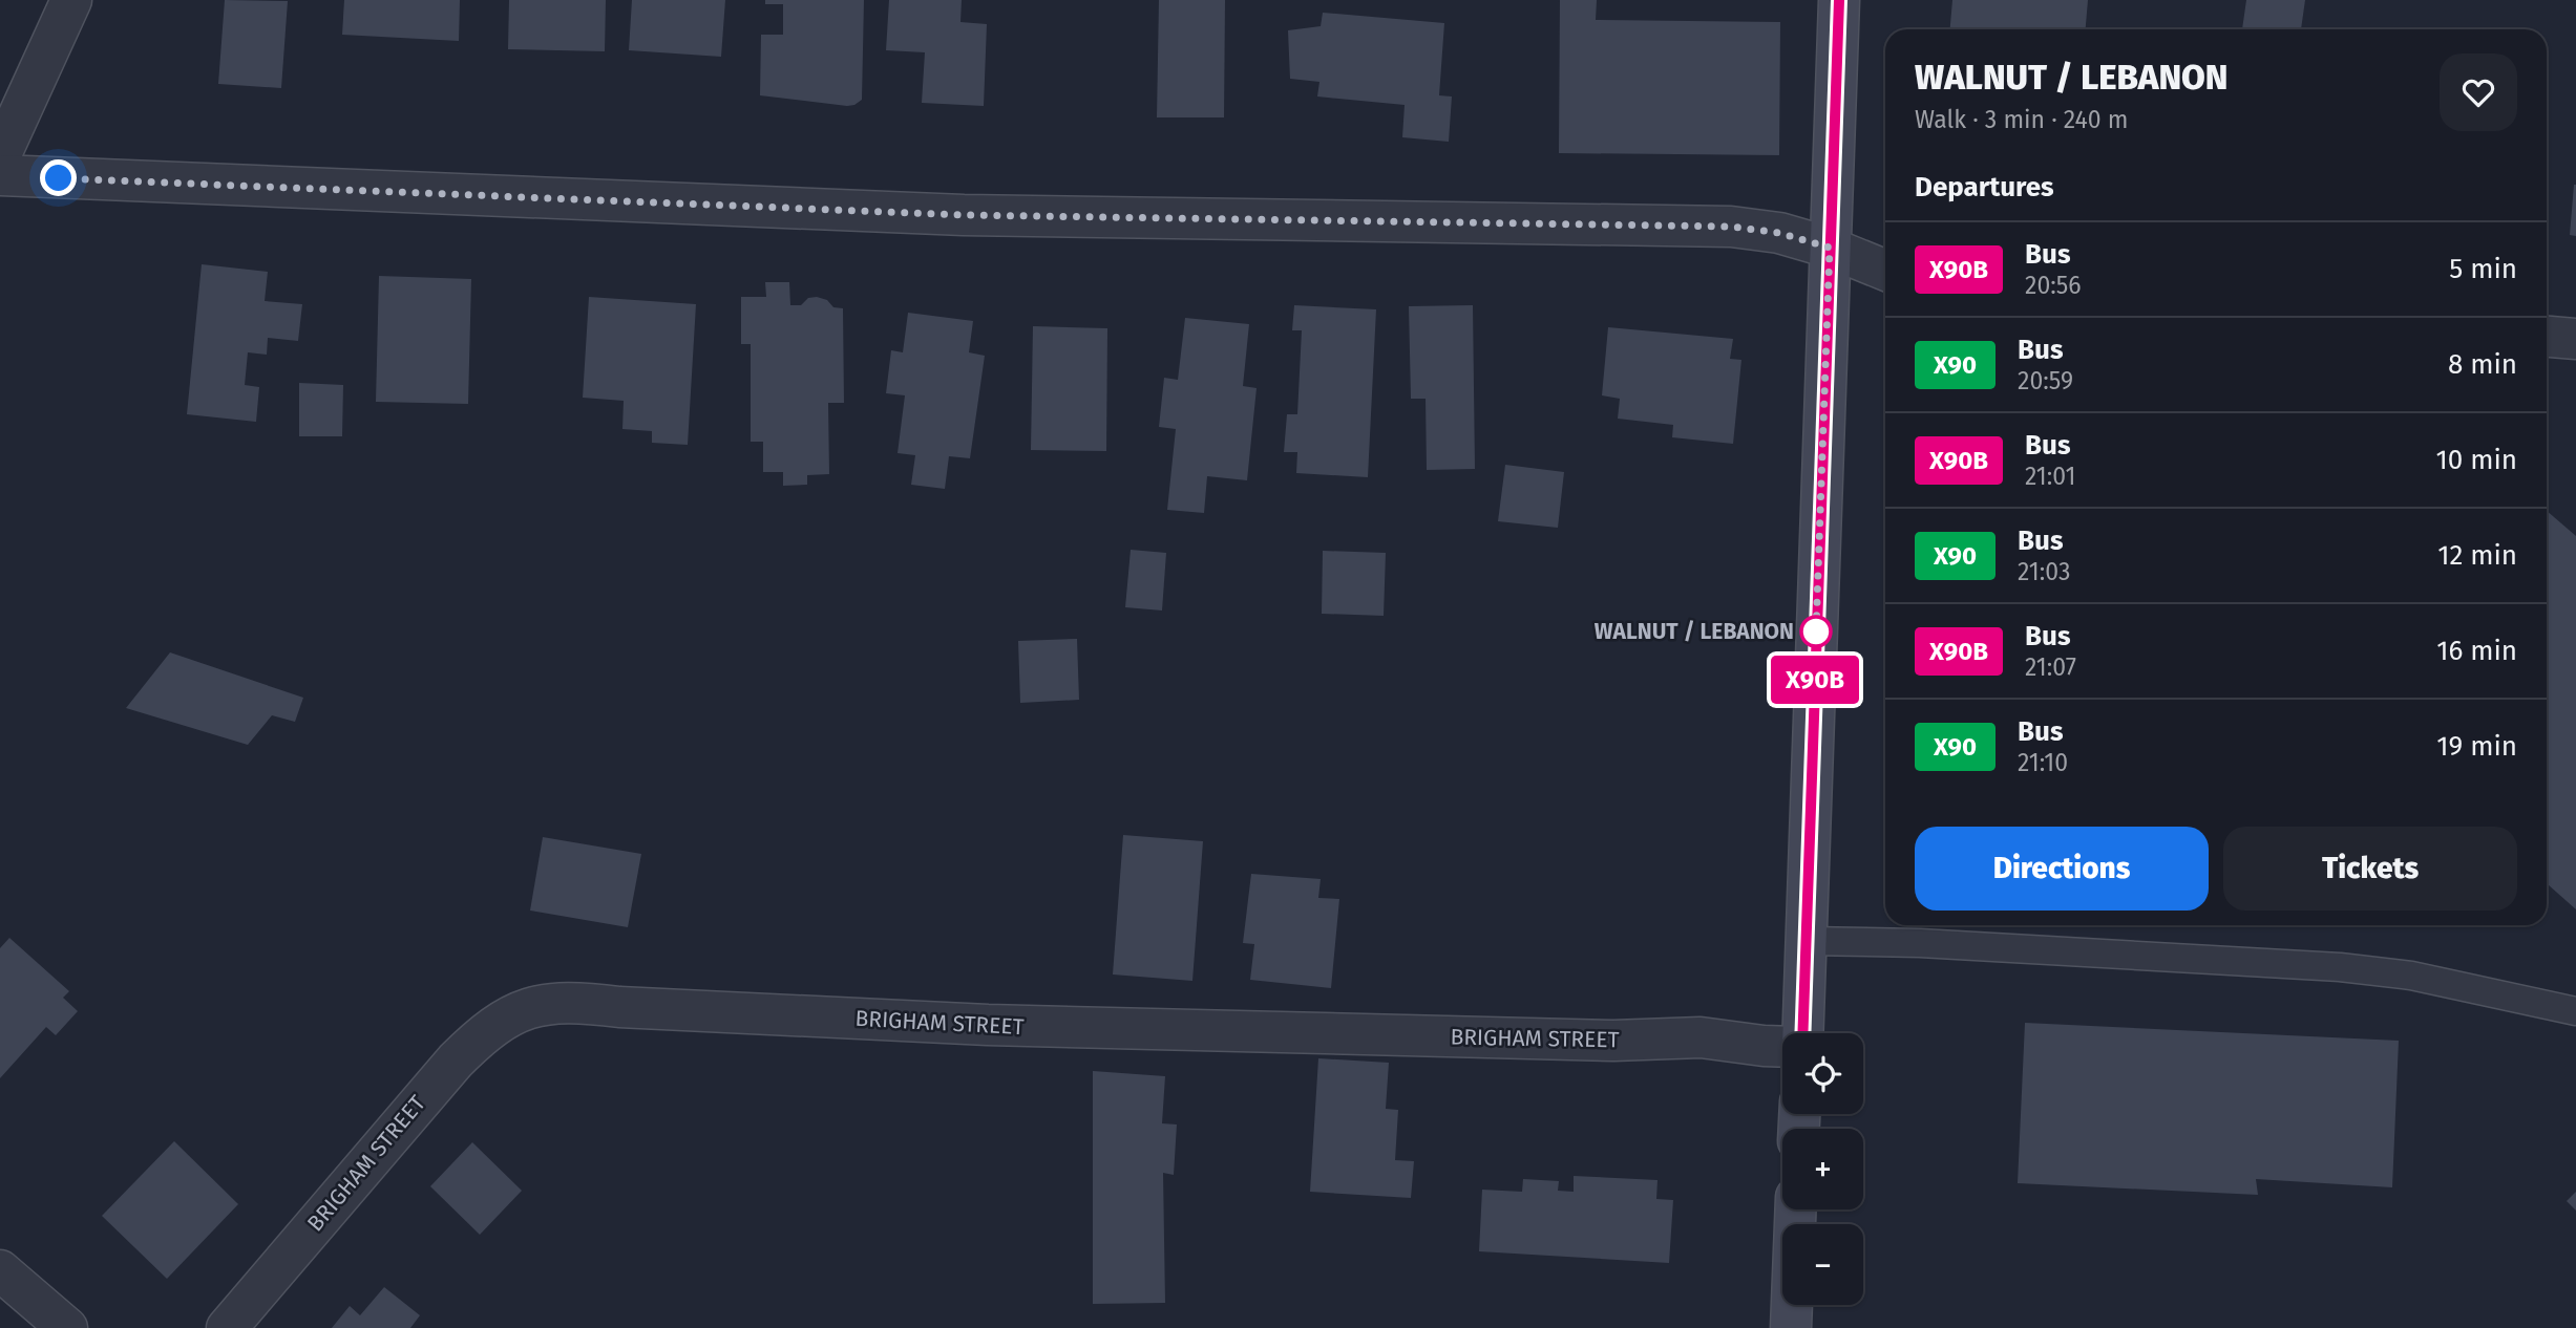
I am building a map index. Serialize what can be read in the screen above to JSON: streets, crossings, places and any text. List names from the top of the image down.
{
  "streets": {
    "street": ["BRIGHAM STREET"]
  },
  "places": ["WALNUT / LEBANON"],
  "lines": ["bus line X90B"],
  "page": {
    "on_map": "X90B",
    "heading": [
      ["WALNUT / LEBANON", "Walk · 3 min · 240 m"],
      "Departures"
    ],
    "list": [
      {
        "mark": "X90B",
        "name": "Bus",
        "note": "20:56",
        "value": "5 min"
      },
      {
        "mark": "X90",
        "name": "Bus",
        "note": "20:59",
        "value": "8 min"
      },
      {
        "mark": "X90B",
        "name": "Bus",
        "note": "21:01",
        "value": "10 min"
      },
      {
        "mark": "X90",
        "name": "Bus",
        "note": "21:03",
        "value": "12 min"
      },
      {
        "mark": "X90B",
        "name": "Bus",
        "note": "21:07",
        "value": "16 min"
      },
      {
        "mark": "X90",
        "name": "Bus",
        "note": "21:10",
        "value": "19 min"
      }
    ],
    "buttons": ["Directions", "Tickets"],
    "map_buttons": ["+", "−"]
  }
}
